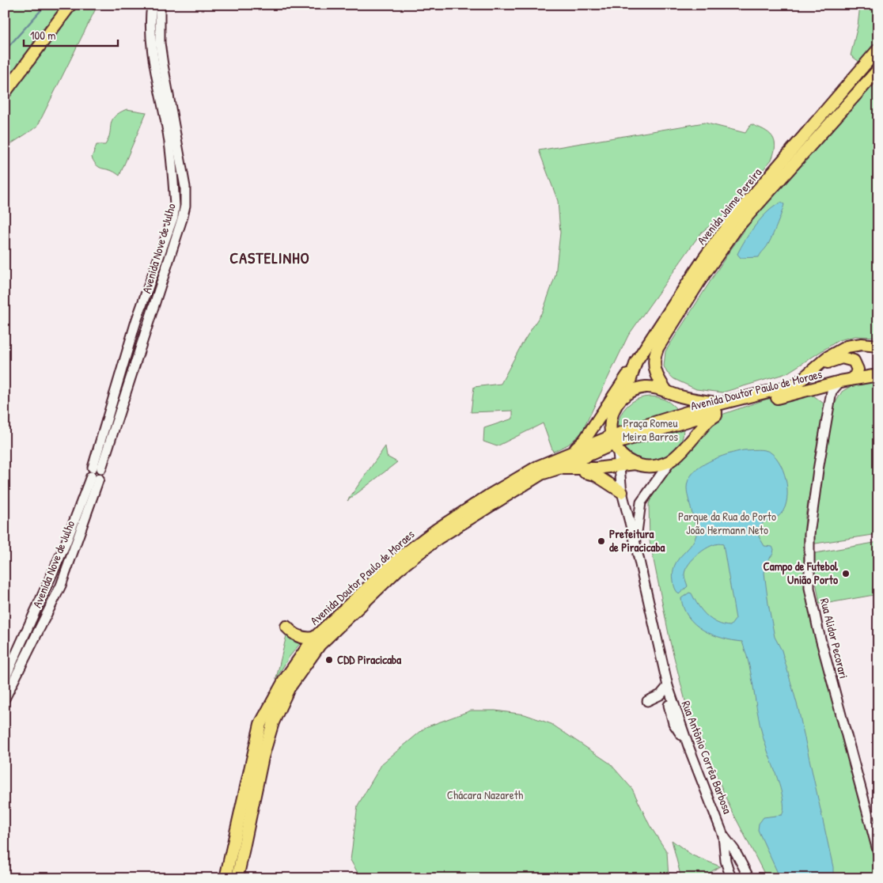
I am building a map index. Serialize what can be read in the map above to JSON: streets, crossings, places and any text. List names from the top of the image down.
{
  "streets": {
    "main road": ["Avenida Jaime Pereira", "Avenida Doutor Paulo de Moraes"],
    "street": ["Avenida Nove de Julho", "Rua Alidor Pecorari", "Rua Antônio Corrêa Barbosa"]
  },
  "crossings": [
    ["Avenida Jaime Pereira", "Avenida Doutor Paulo de Moraes"],
    ["Avenida Jaime Pereira", "Rua Antônio Corrêa Barbosa"],
    ["Avenida Doutor Paulo de Moraes", "Rua Alidor Pecorari"],
    ["Avenida Doutor Paulo de Moraes", "Rua Antônio Corrêa Barbosa"]
  ],
  "districts": ["CASTELINHO"],
  "parks": ["Praça Romeu Meira Barros", "Parque da Rua do Porto João Hermann Neto", "Chácara Nazareth"],
  "places": ["Prefeitura de Piracicaba", "Campo de Futebol União Porto", "CDD Piracicaba"],
  "scale_bar": "100 m"
}
